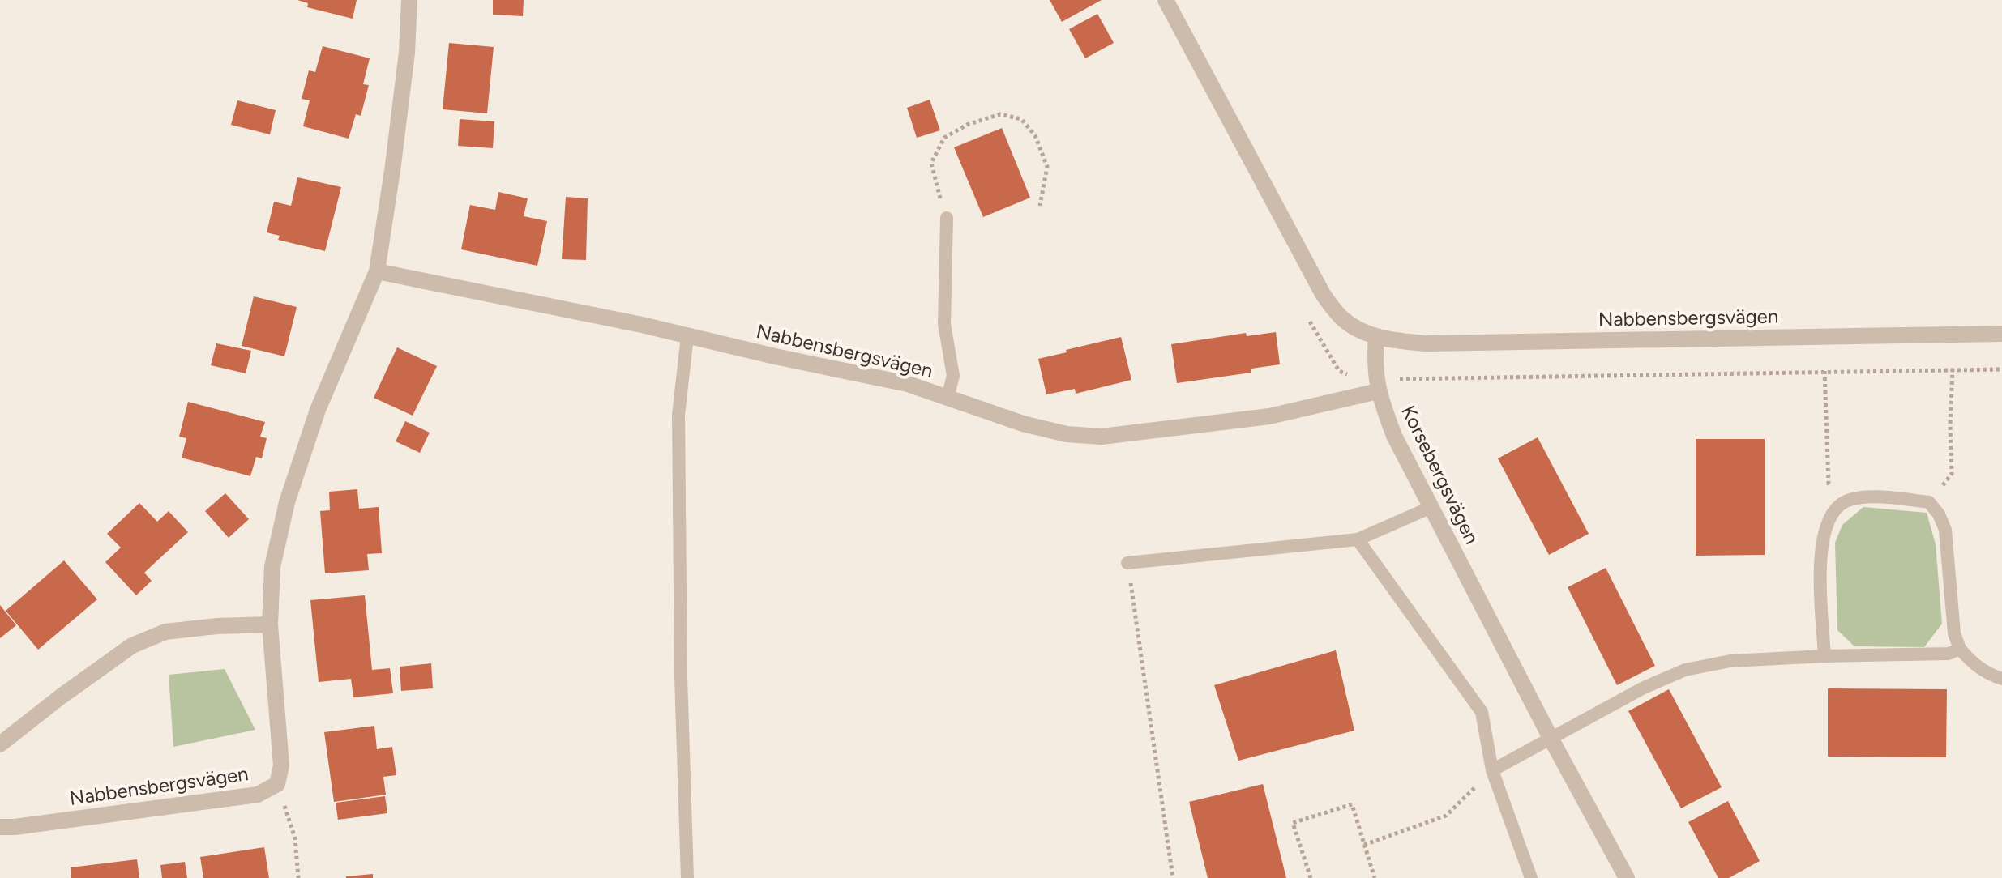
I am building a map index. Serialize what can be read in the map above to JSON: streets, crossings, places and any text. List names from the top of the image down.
{
  "streets": {
    "street": ["Nabbensbergsvägen", "Korsebergsvägen"]
  },
  "crossings": [
    ["Nabbensbergsvägen", "Korsebergsvägen"]
  ]
}
